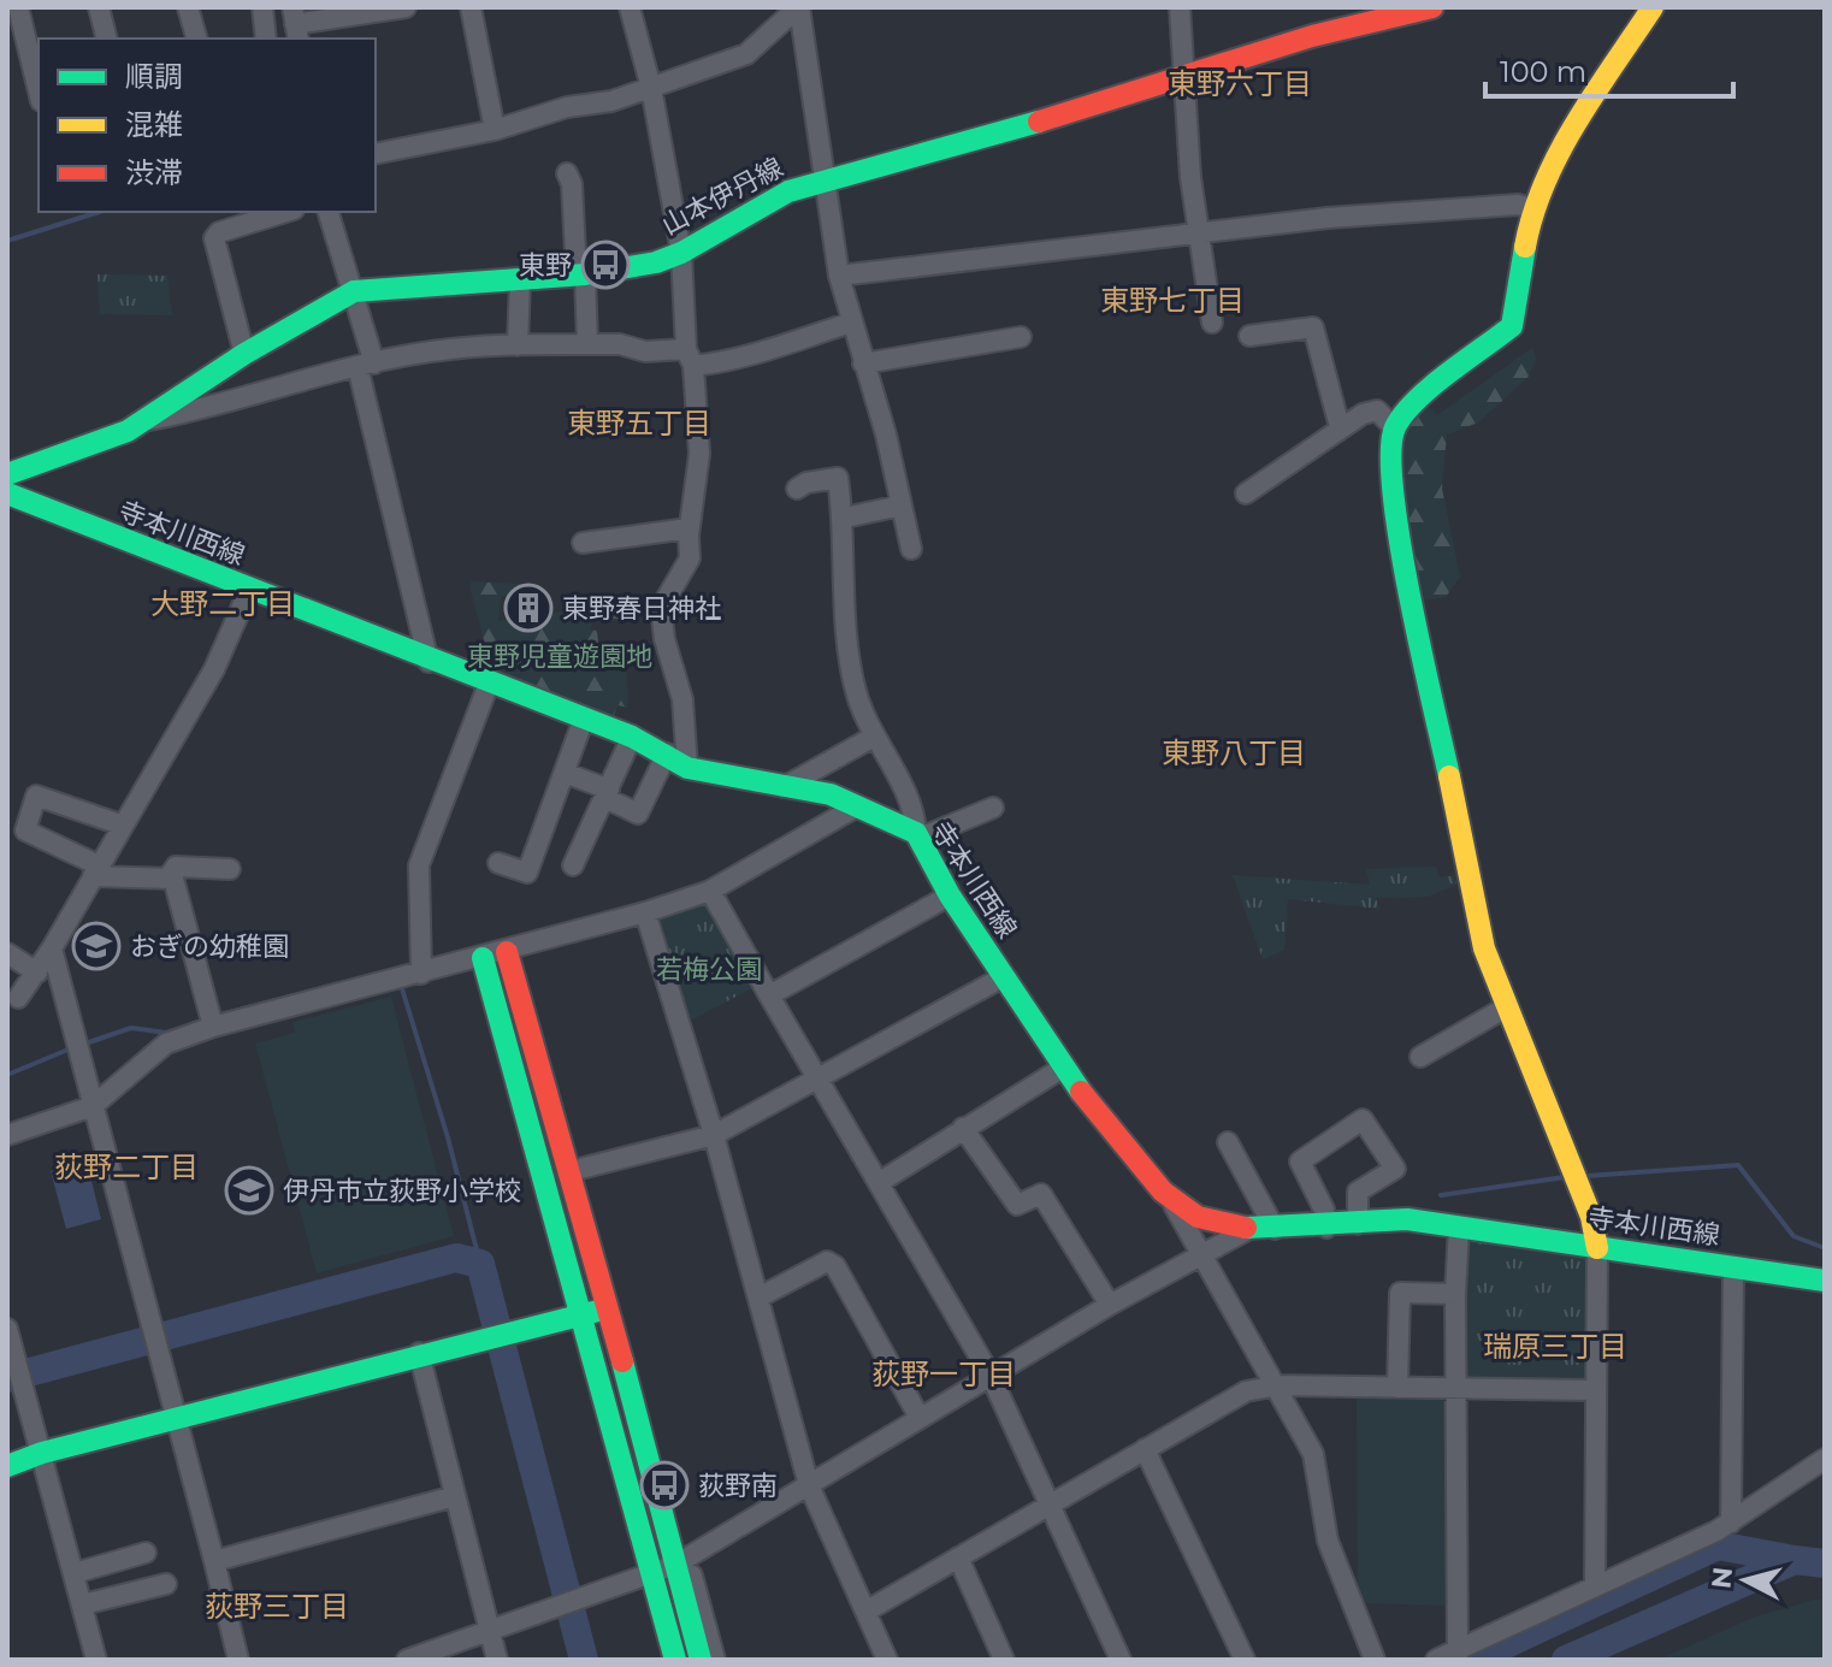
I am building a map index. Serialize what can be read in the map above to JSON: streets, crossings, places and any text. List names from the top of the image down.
{
  "streets": {
    "main road": ["山本伊丹線", "寺本川西線"]
  },
  "districts": [
    "東野六丁目",
    "東野七丁目",
    "東野五丁目",
    "大野二丁目",
    "東野八丁目",
    "荻野二丁目",
    "瑞原三丁目",
    "荻野一丁目",
    "荻野三丁目"
  ],
  "parks": ["東野児童遊園地", "若梅公園"],
  "places": {
    "bus stop": ["東野", "荻野南"],
    "building": ["東野春日神社"],
    "school or university": ["おぎの幼稚園", "伊丹市立荻野小学校"]
  },
  "legend": ["順調", "混雑", "渋滞"],
  "scale_bar": "100 m",
  "north": "left"
}
